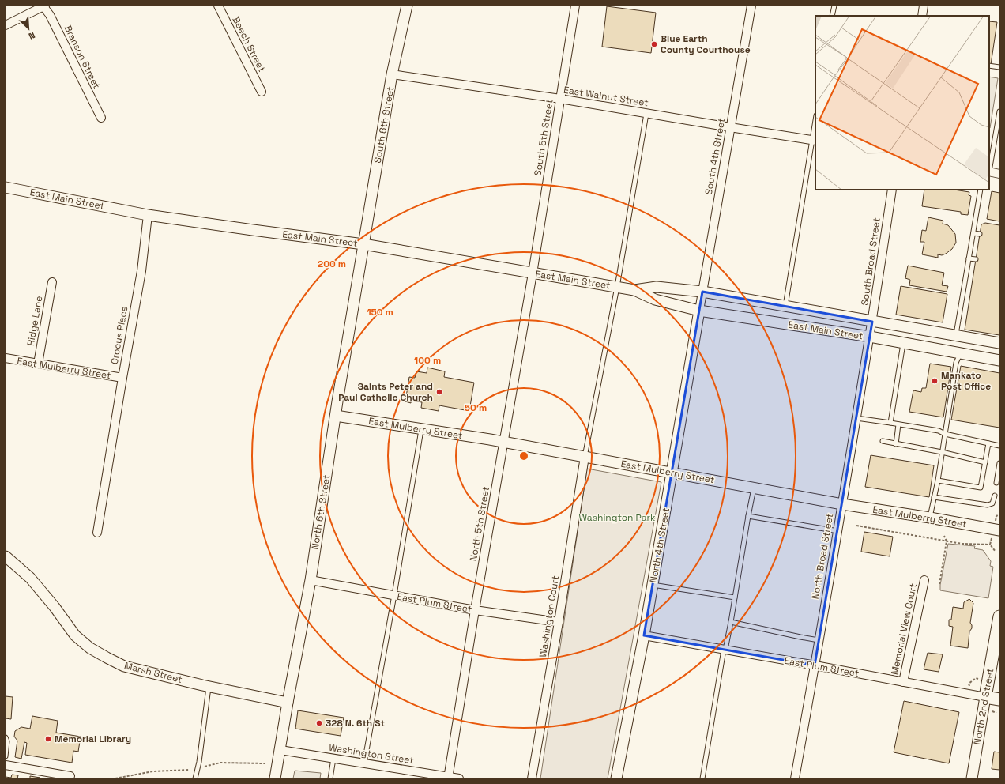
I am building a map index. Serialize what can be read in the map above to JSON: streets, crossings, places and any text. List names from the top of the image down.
{
  "streets": {
    "main road": ["East Plum Street", "North 2nd Street"],
    "street": [
      "Beech Street",
      "Branson Street",
      "East Walnut Street",
      "South 6th Street",
      "South 5th Street",
      "South 4th Street",
      "East Main Street",
      "South Broad Street",
      "Ridge Lane",
      "Crocus Place",
      "East Mulberry Street",
      "North 6th Street",
      "North 5th Street",
      "North 4th Street",
      "North Broad Street",
      "Washington Court",
      "Memorial View Court",
      "Marsh Street",
      "Washington Street"
    ]
  },
  "crossings": [
    ["East Walnut Street", "South 6th Street"],
    ["East Walnut Street", "South 5th Street"],
    ["East Walnut Street", "South 4th Street"],
    ["South 6th Street", "East Main Street"],
    ["South 6th Street", "North 6th Street"],
    ["South 5th Street", "East Main Street"],
    ["South 5th Street", "North 5th Street"],
    ["South 4th Street", "East Main Street"],
    ["South 4th Street", "North 4th Street"],
    ["East Main Street", "South Broad Street"],
    ["East Main Street", "Crocus Place"],
    ["East Main Street", "North 6th Street"],
    ["East Main Street", "North 5th Street"],
    ["East Main Street", "North 4th Street"],
    ["East Main Street", "North Broad Street"],
    ["South Broad Street", "North Broad Street"],
    ["Ridge Lane", "East Mulberry Street"],
    ["Crocus Place", "East Mulberry Street"],
    ["East Mulberry Street", "North 6th Street"],
    ["East Mulberry Street", "North 5th Street"],
    ["East Mulberry Street", "North 4th Street"],
    ["East Mulberry Street", "North Broad Street"],
    ["East Mulberry Street", "Washington Court"],
    ["North 6th Street", "East Plum Street"],
    ["North 6th Street", "Marsh Street"],
    ["North 6th Street", "Washington Street"],
    ["North 5th Street", "East Plum Street"],
    ["North 5th Street", "Washington Street"],
    ["North 4th Street", "East Plum Street"],
    ["North Broad Street", "East Plum Street"],
    ["East Plum Street", "Washington Court"],
    ["East Plum Street", "Memorial View Court"],
    ["East Plum Street", "North 2nd Street"]
  ],
  "parks": ["Washington Park"],
  "places": [
    "Blue Earth County Courthouse",
    "Mankato Post Office",
    "Saints Peter and Paul Catholic Church",
    "328 N. 6th St",
    "Memorial Library"
  ],
  "north": "bottom right",
  "rings": [
    "200 m",
    "150 m",
    "100 m",
    "50 m"
  ]
}
